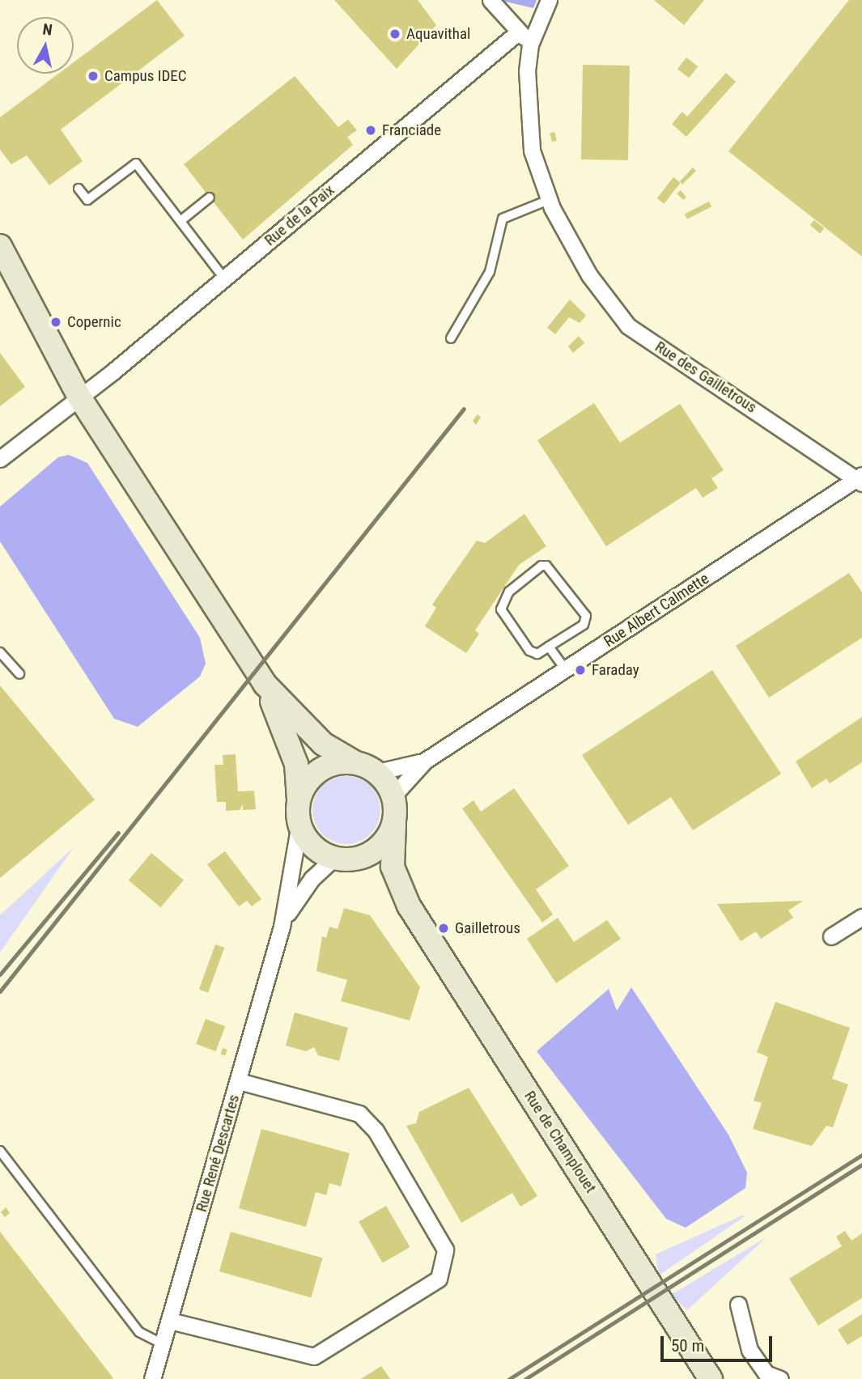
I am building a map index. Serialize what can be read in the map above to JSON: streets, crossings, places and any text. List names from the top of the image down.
{
  "streets": {
    "street": [
      "Rue de la Paix",
      "Rue des Gailletrous",
      "Rue Albert Calmette",
      "Rue de Champlouet",
      "Rue René Descartes"
    ]
  },
  "crossings": [
    ["Rue des Gailletrous", "Rue Albert Calmette"],
    ["Rue Albert Calmette", "Rue de Champlouet"],
    ["Rue Albert Calmette", "Rue René Descartes"],
    ["Rue de Champlouet", "Rue René Descartes"]
  ],
  "places": [
    "Aquavithal",
    "Campus IDEC",
    "Franciade",
    "Copernic",
    "Faraday",
    "Gailletrous"
  ],
  "scale_bar": "50 m",
  "north": "top"
}
